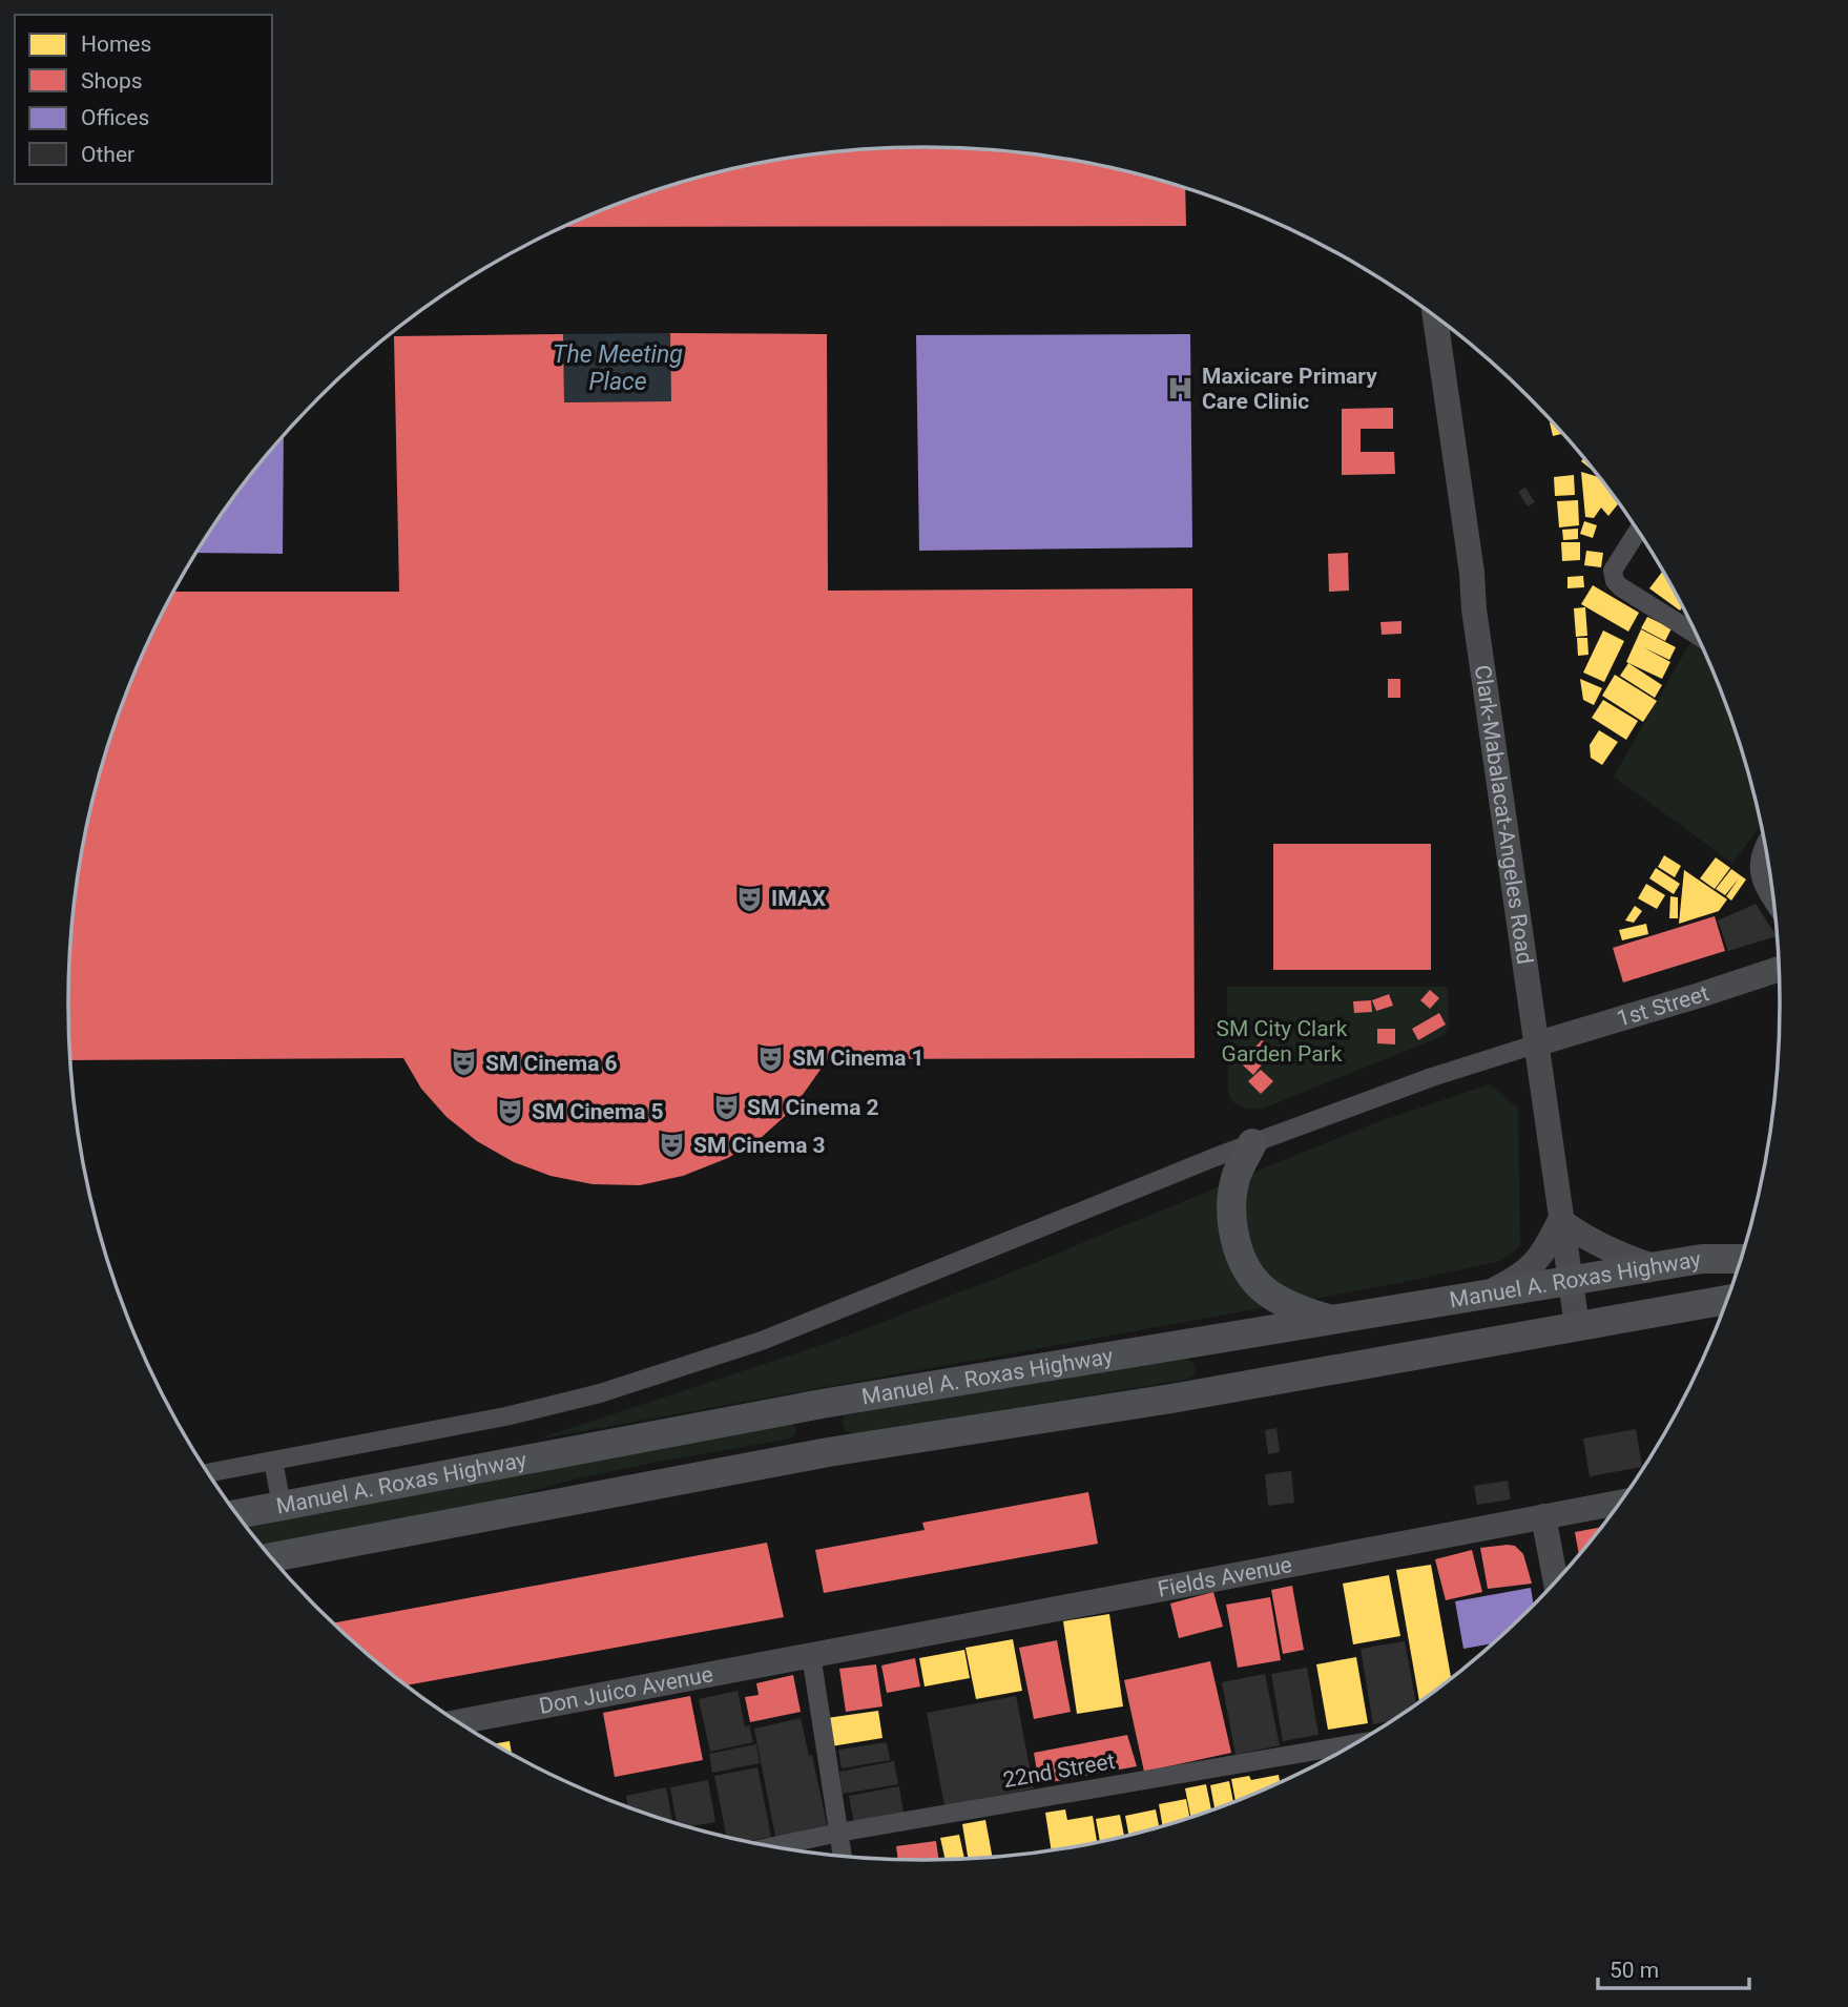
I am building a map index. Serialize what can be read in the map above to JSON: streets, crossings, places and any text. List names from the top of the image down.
{
  "streets": {
    "main road": [
      "Clark-Mabalacat-Angeles Road",
      "1st Street",
      "Manuel A. Roxas Highway",
      "Fields Avenue",
      "Don Juico Avenue"
    ],
    "street": ["22nd Street"]
  },
  "crossings": [
    ["Clark-Mabalacat-Angeles Road", "1st Street"],
    ["Clark-Mabalacat-Angeles Road", "Manuel A. Roxas Highway"],
    ["Fields Avenue", "Don Juico Avenue"]
  ],
  "water": ["The Meeting Place"],
  "parks": ["SM City Clark Garden Park"],
  "places": {
    "hospital": ["Maxicare Primary Care Clinic"],
    "theatre": [
      "IMAX",
      "SM Cinema 1",
      "SM Cinema 6",
      "SM Cinema 2",
      "SM Cinema 5",
      "SM Cinema 3"
    ]
  },
  "legend": [
    "Homes",
    "Shops",
    "Offices",
    "Other"
  ],
  "scale_bar": "50 m"
}
